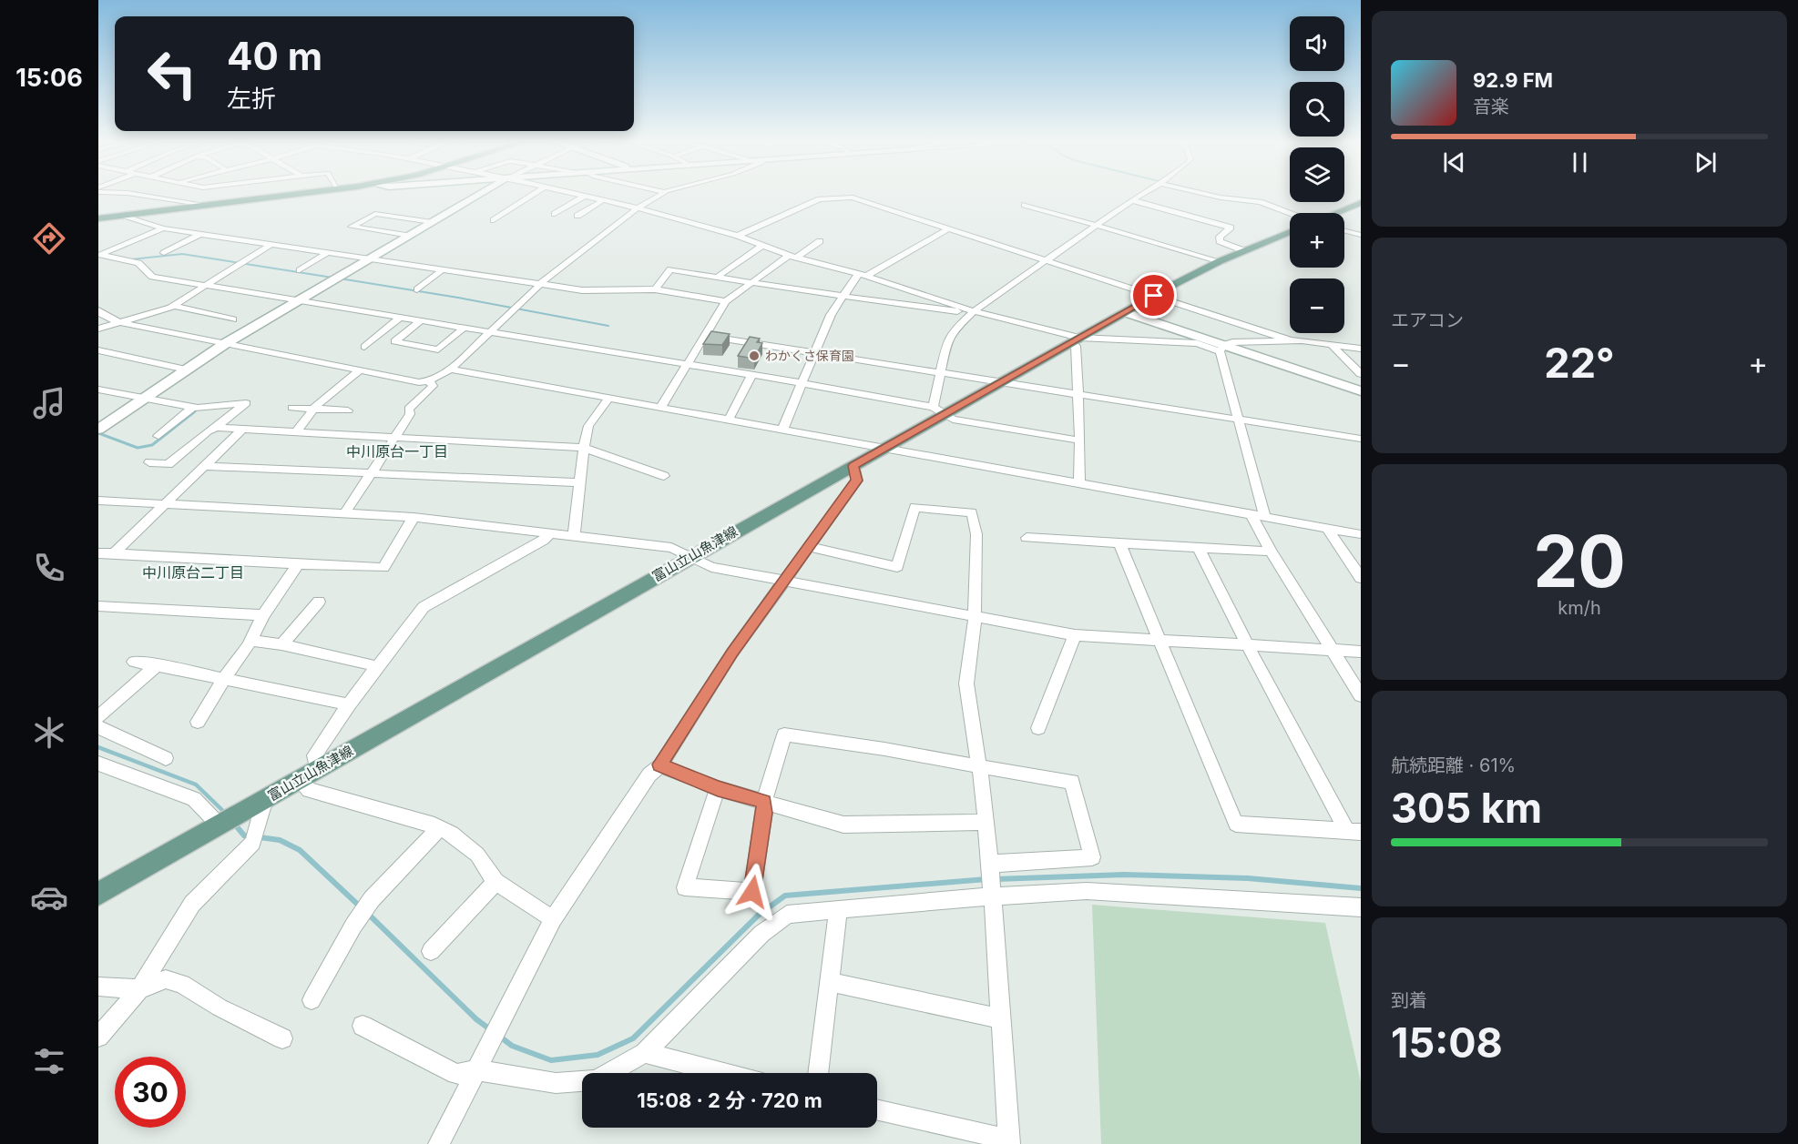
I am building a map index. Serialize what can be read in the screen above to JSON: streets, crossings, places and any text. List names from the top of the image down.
{
  "streets": {
    "main road": ["富山立山魚津線"]
  },
  "districts": ["中川原台一丁目", "中川原台二丁目"],
  "places": ["わかくさ保育園"],
  "page": {
    "tabs": "15:06",
    "map_buttons": ["+", "−"],
    "turn": ["40 m", "左折"],
    "song": ["92.9 FM", "音楽"],
    "tile": [
      "エアコン",
      ["20", "km/h"],
      ["航続距離 · 61%", "305 km"],
      ["到着", "15:08"]
    ],
    "heat": ["−", "22°", "+"],
    "limit": "30",
    "trip": "15:08 · 2 分 · 720 m"
  }
}
